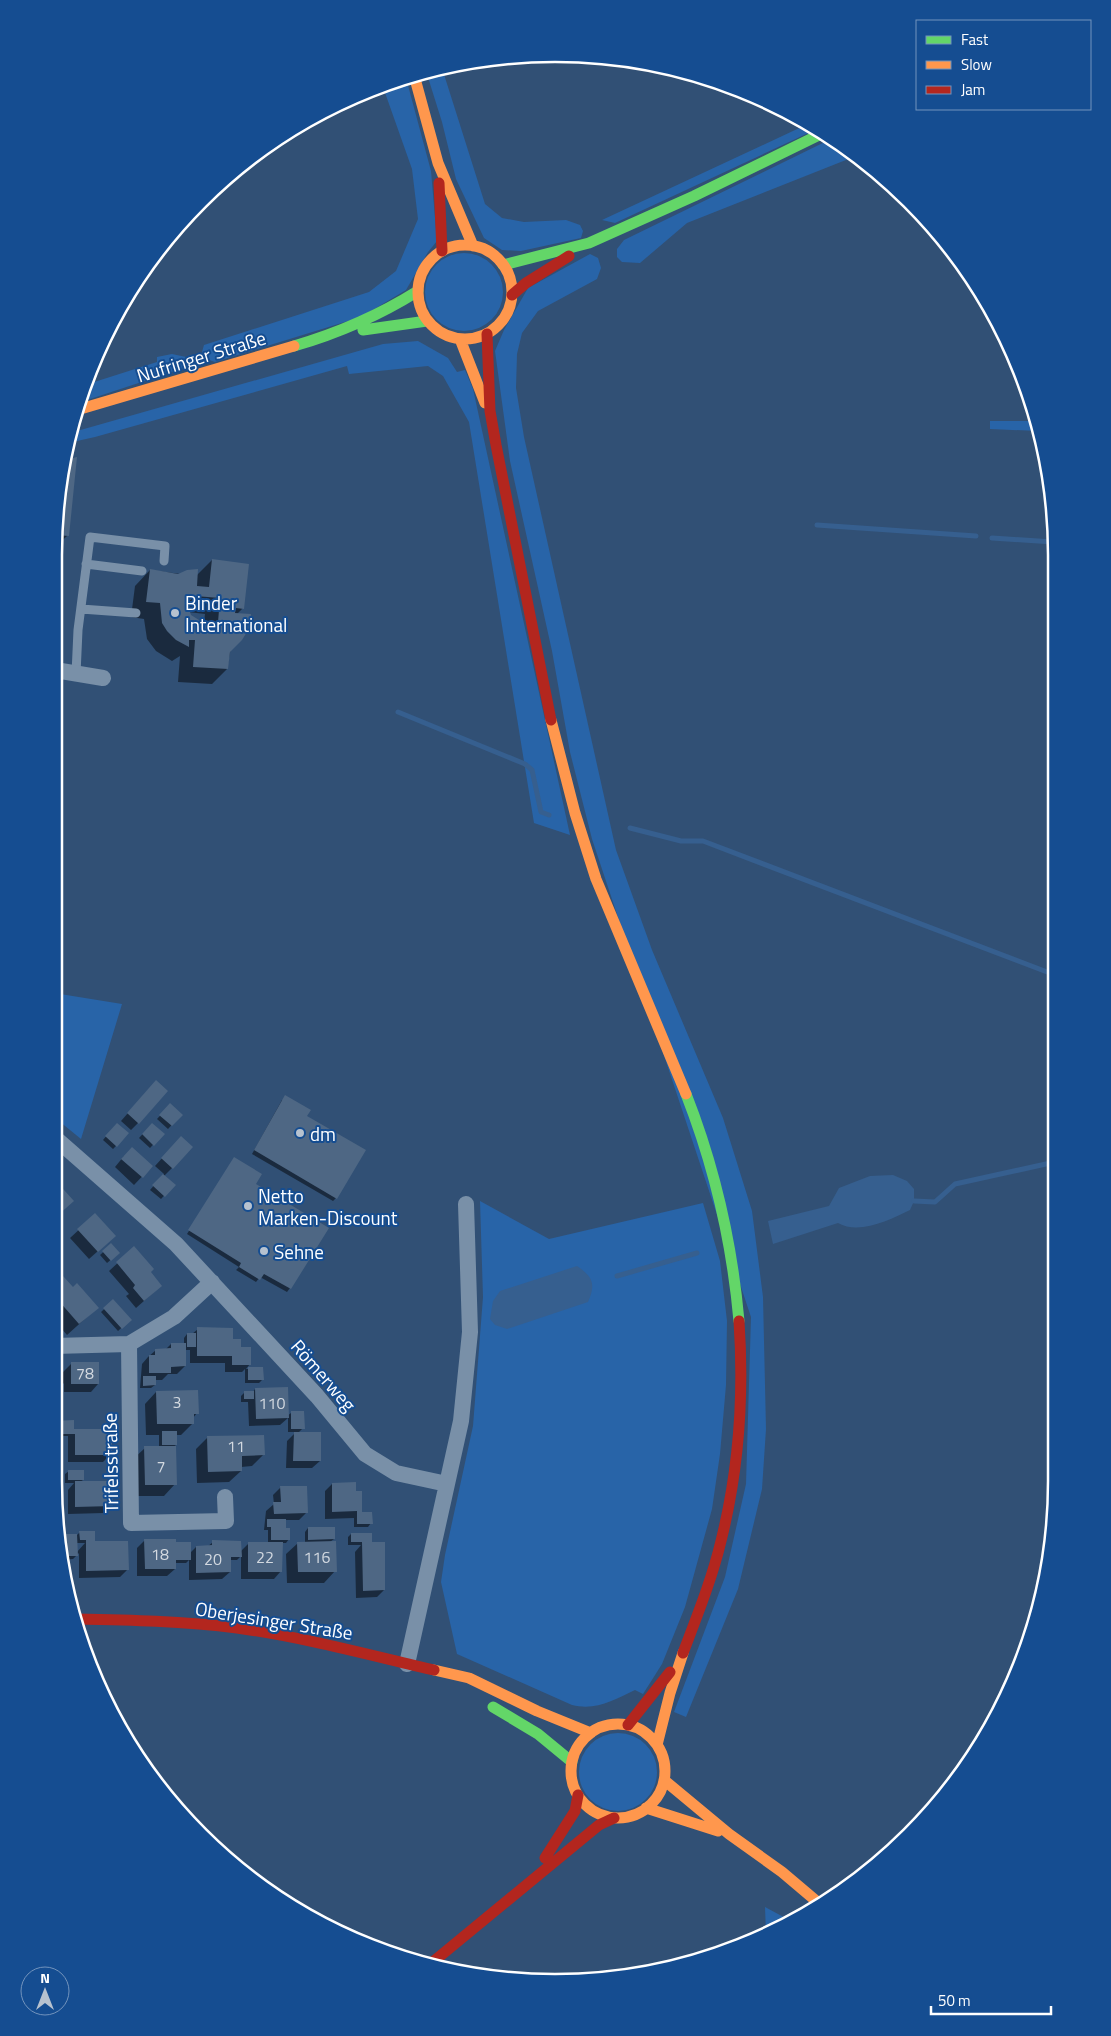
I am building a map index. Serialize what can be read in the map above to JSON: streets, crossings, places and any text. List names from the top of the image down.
{
  "streets": {
    "main road": ["Nufringer Straße", "Oberjesinger Straße"],
    "street": ["Römerweg", "Trifelsstraße"]
  },
  "places": [
    "Binder International",
    "dm",
    "Netto Marken-Discount",
    "Sehne"
  ],
  "house_numbers": [
    "78",
    "3",
    "110",
    "11",
    "7",
    "18",
    "22",
    "116",
    "20"
  ],
  "legend": ["Fast", "Slow", "Jam"],
  "scale_bar": "50 m",
  "north": "top"
}
